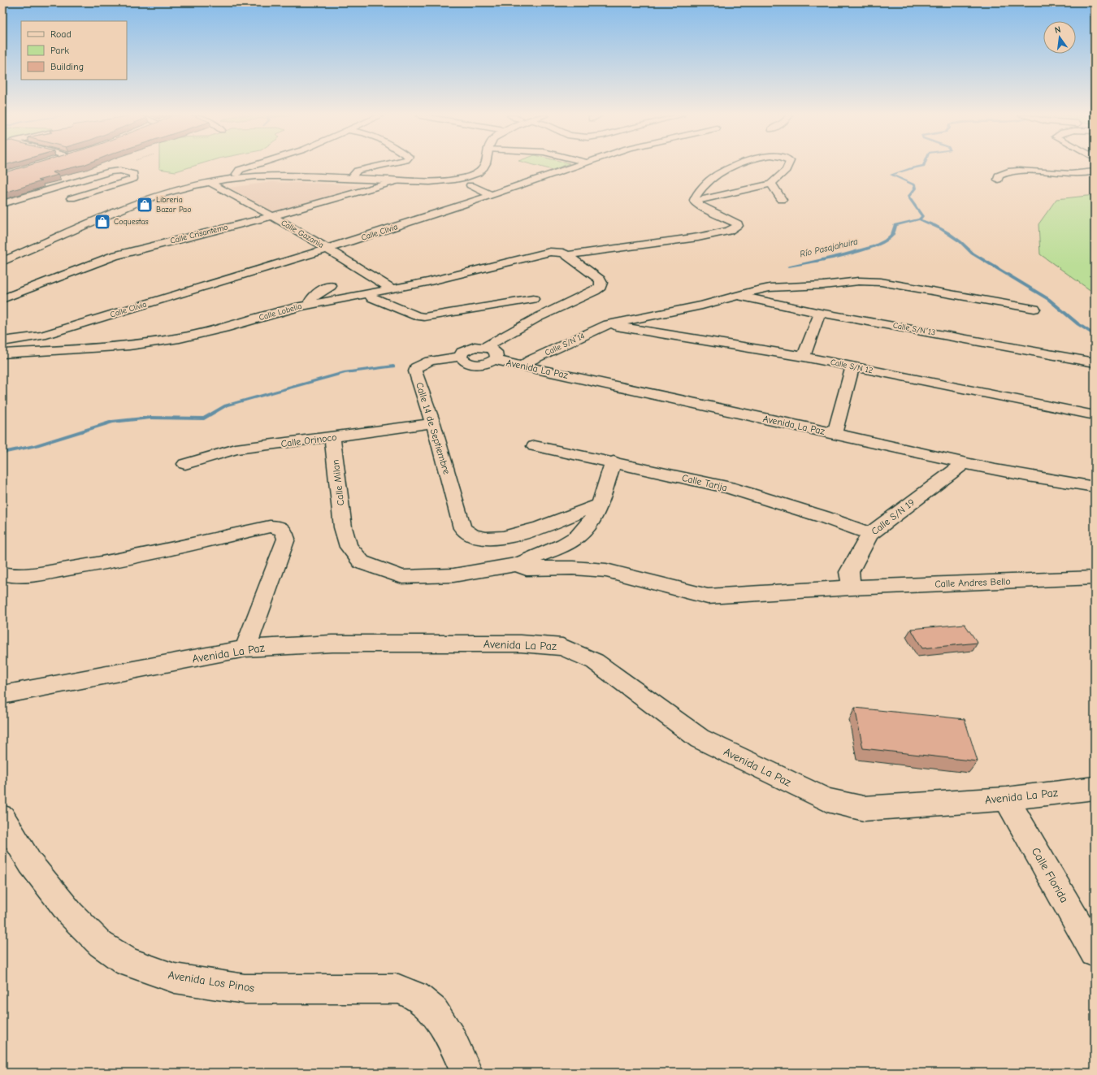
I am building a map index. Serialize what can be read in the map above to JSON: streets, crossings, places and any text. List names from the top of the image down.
{
  "streets": {
    "street": [
      "Calle Clivia",
      "Calle Crisantemo",
      "Calle Gazania",
      "Calle Lobelia",
      "Calle S/N 13",
      "Calle S/N 14",
      "Calle S/N 12",
      "Avenida La Paz",
      "Calle 14 de Septiembre",
      "Calle Orinoco",
      "Calle Milan",
      "Calle Tarija",
      "Calle S/N 19",
      "Calle Andres Bello",
      "Calle Florida",
      "Avenida Los Pinos"
    ]
  },
  "crossings": [
    ["Calle Clivia", "Calle Gazania"],
    ["Calle Crisantemo", "Calle Gazania"],
    ["Calle Gazania", "Calle Lobelia"],
    ["Calle S/N 13", "Calle S/N 14"],
    ["Calle S/N 14", "Calle S/N 12"],
    ["Calle S/N 14", "Avenida La Paz"],
    ["Avenida La Paz", "Calle S/N 19"],
    ["Avenida La Paz", "Calle Florida"],
    ["Calle 14 de Septiembre", "Calle Orinoco"],
    ["Calle Orinoco", "Calle Milan"],
    ["Calle Milan", "Calle Andres Bello"],
    ["Calle Tarija", "Calle S/N 19"],
    ["Calle S/N 19", "Calle Andres Bello"]
  ],
  "water": ["Río Pasajahuira"],
  "places": {
    "shop": ["Libreria Bazar Pao", "Coquestas"]
  },
  "legend": ["Road", "Park", "Building"],
  "north": "top"
}
